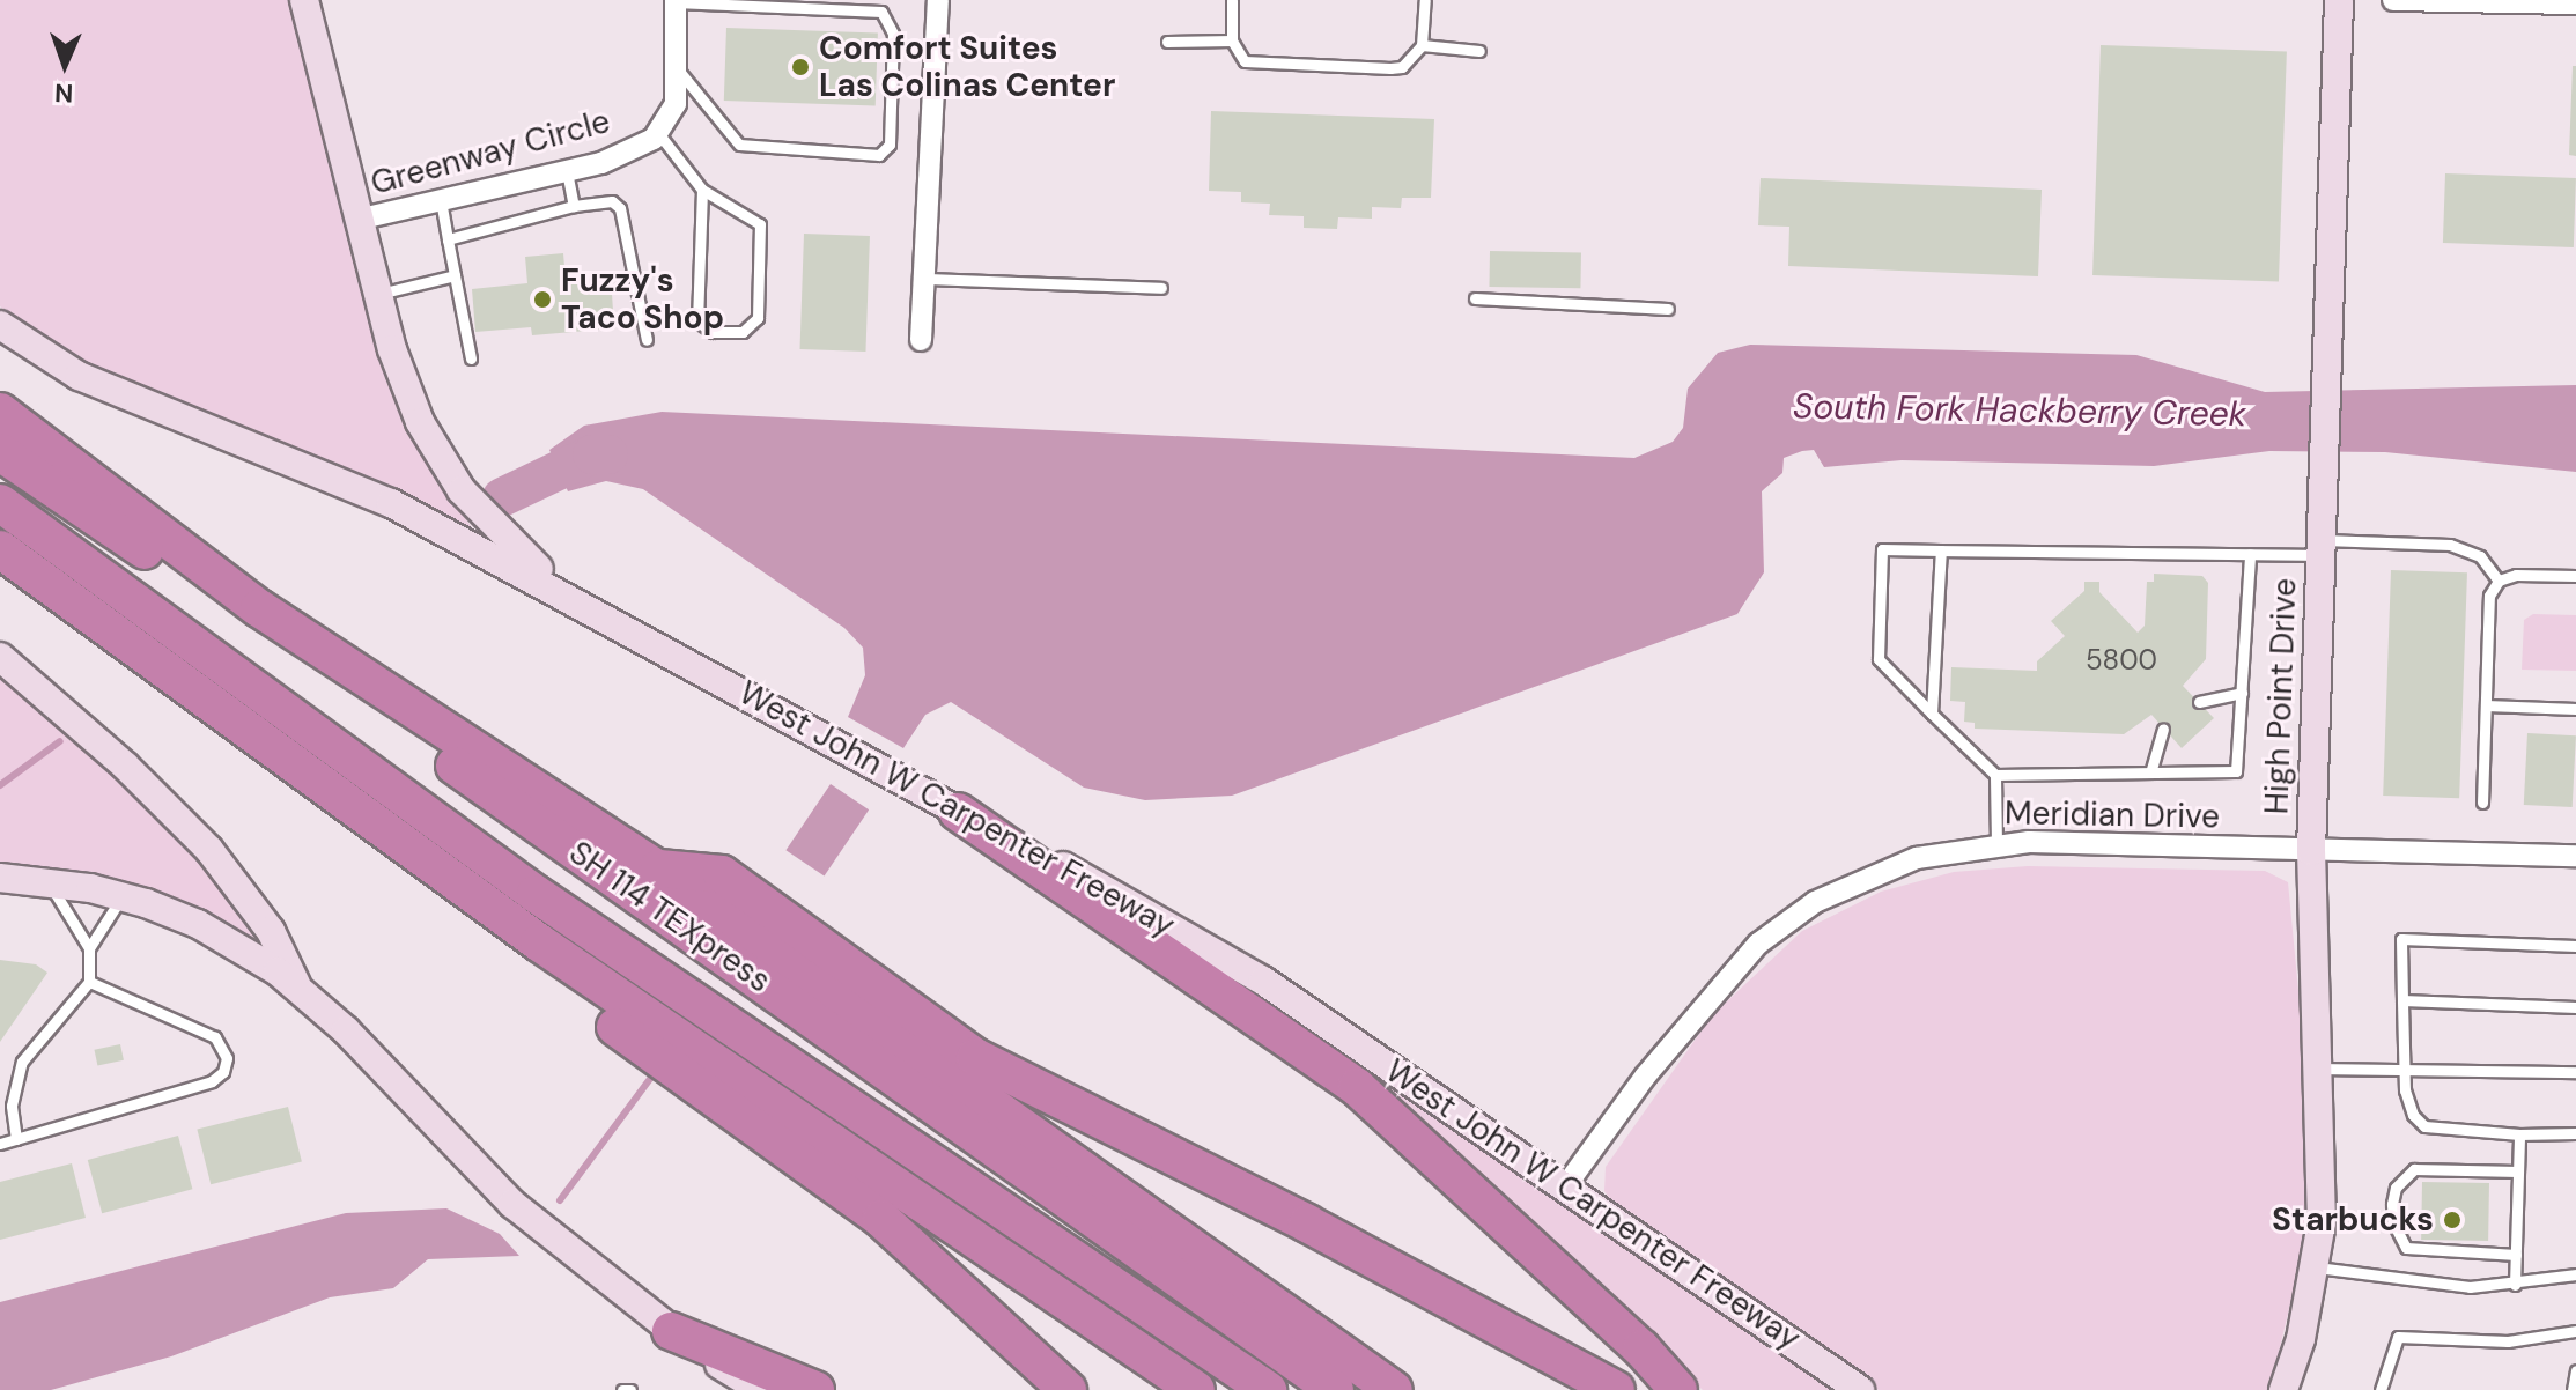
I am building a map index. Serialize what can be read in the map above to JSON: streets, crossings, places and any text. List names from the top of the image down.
{
  "streets": {
    "highway": ["SH 114 TEXpress"],
    "main road": ["High Point Drive", "West John W Carpenter Freeway"],
    "street": ["Greenway Circle", "Meridian Drive"]
  },
  "crossings": [
    ["High Point Drive", "Meridian Drive"],
    ["West John W Carpenter Freeway", "Meridian Drive"]
  ],
  "water": ["South Fork Hackberry Creek"],
  "places": ["Comfort Suites Las Colinas Center", "Fuzzy's Taco Shop", "Starbucks"],
  "house_numbers": ["5800"],
  "north": "bottom"
}
